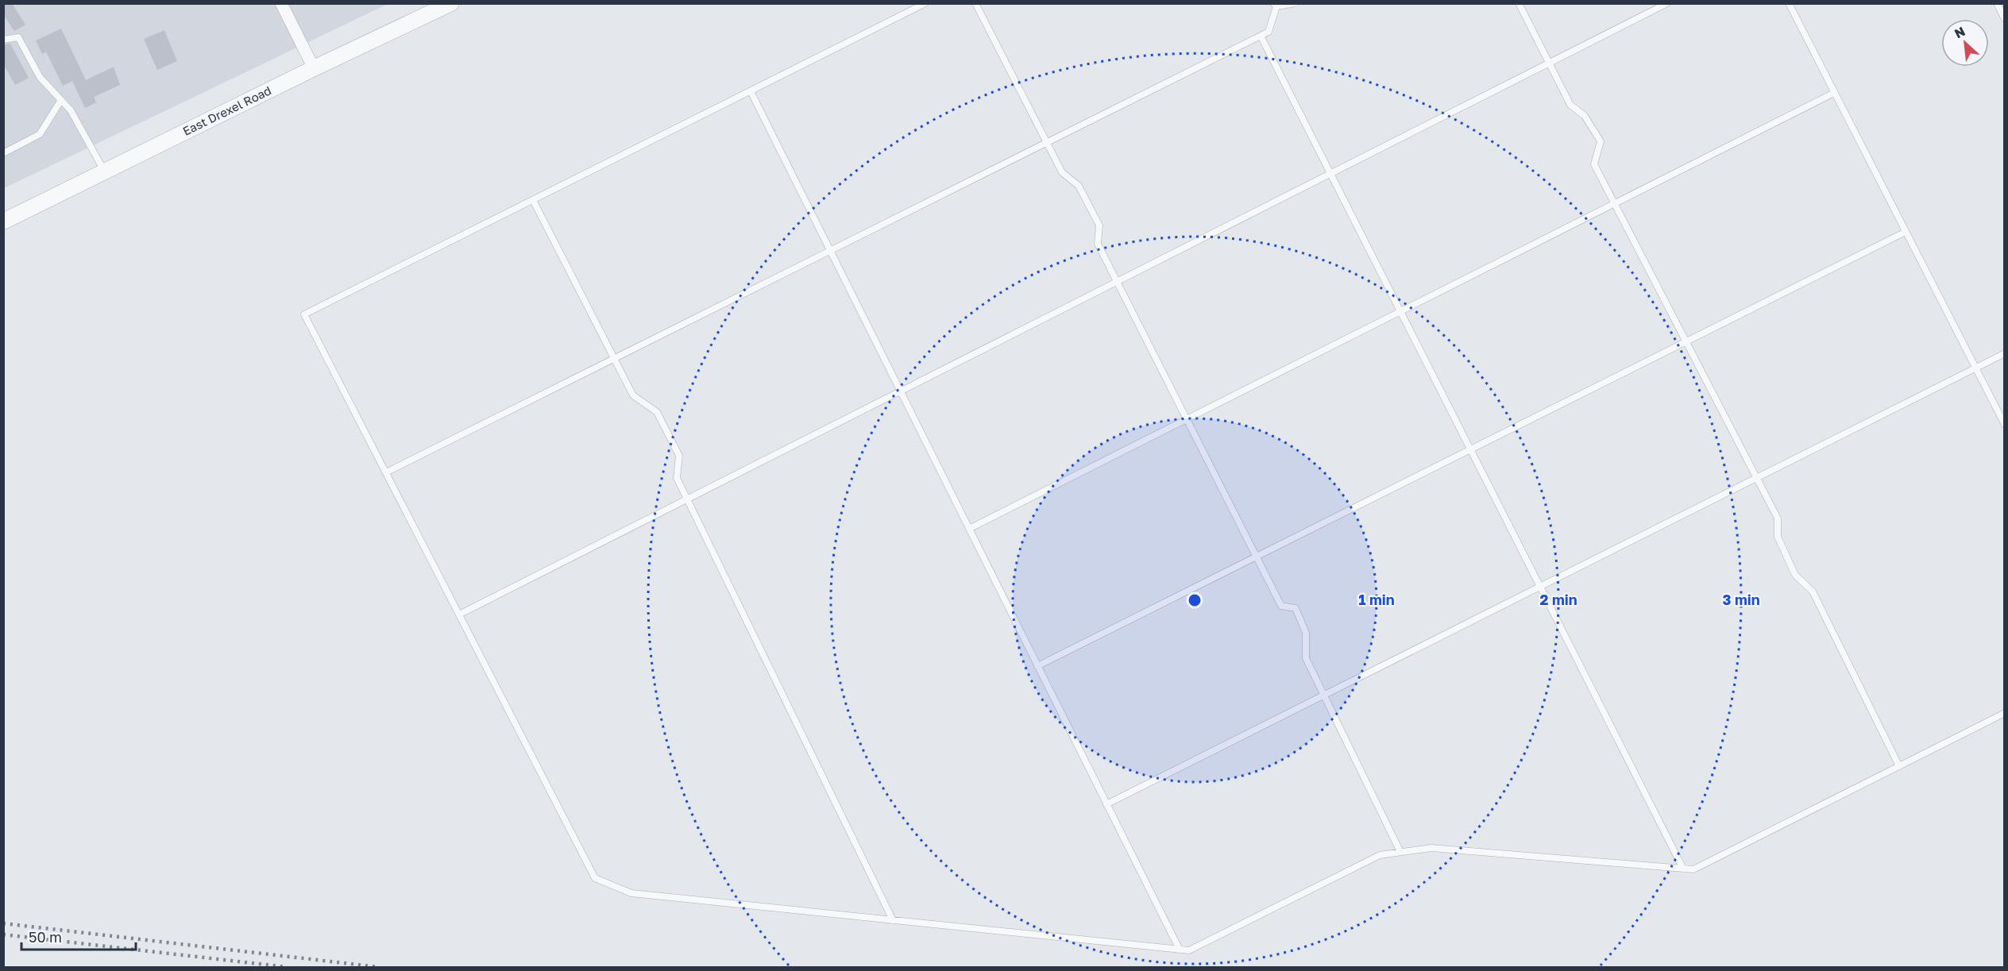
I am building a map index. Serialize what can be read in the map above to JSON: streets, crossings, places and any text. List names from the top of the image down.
{
  "streets": {
    "street": ["East Drexel Road"]
  },
  "scale_bar": "50 m",
  "north": "top left",
  "rings": ["1 min", "2 min", "3 min"]
}
